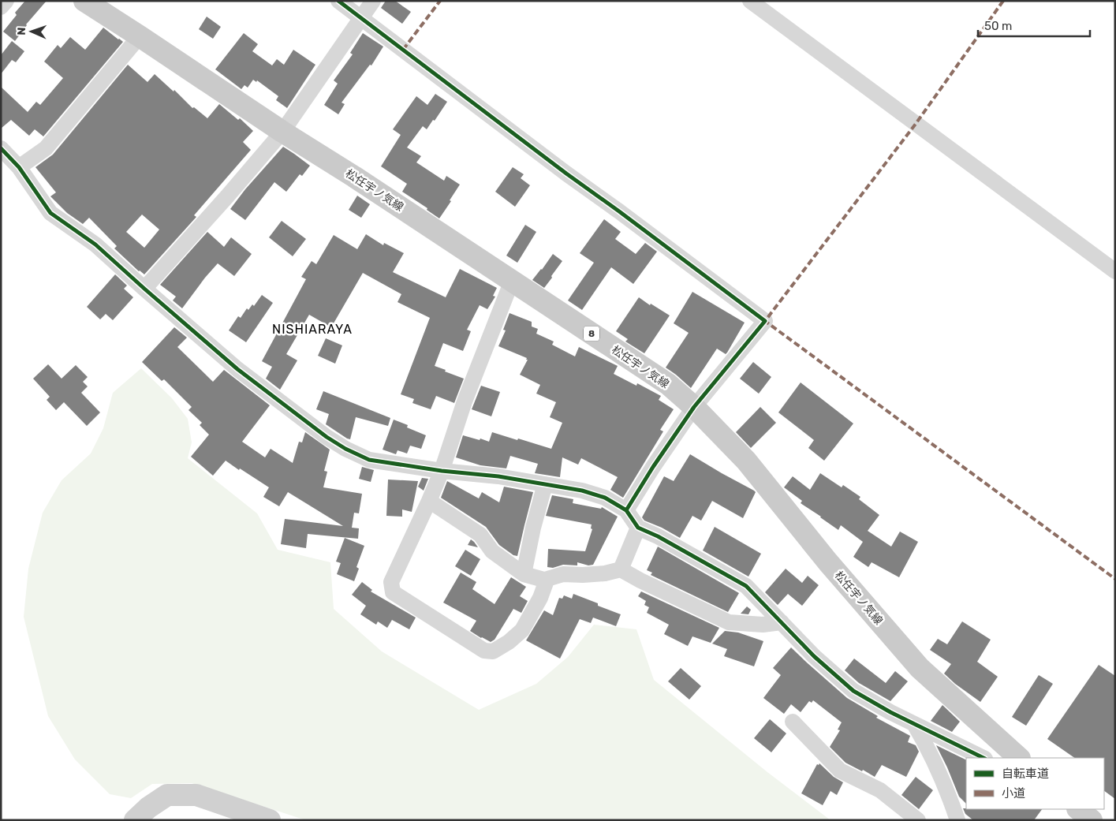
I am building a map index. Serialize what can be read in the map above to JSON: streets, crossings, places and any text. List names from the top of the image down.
{
  "streets": {
    "main road": ["松任宇ノ気線", "8"]
  },
  "districts": ["NISHIARAYA"],
  "legend": ["自転車道", "小道"],
  "scale_bar": "50 m",
  "north": "left"
}
